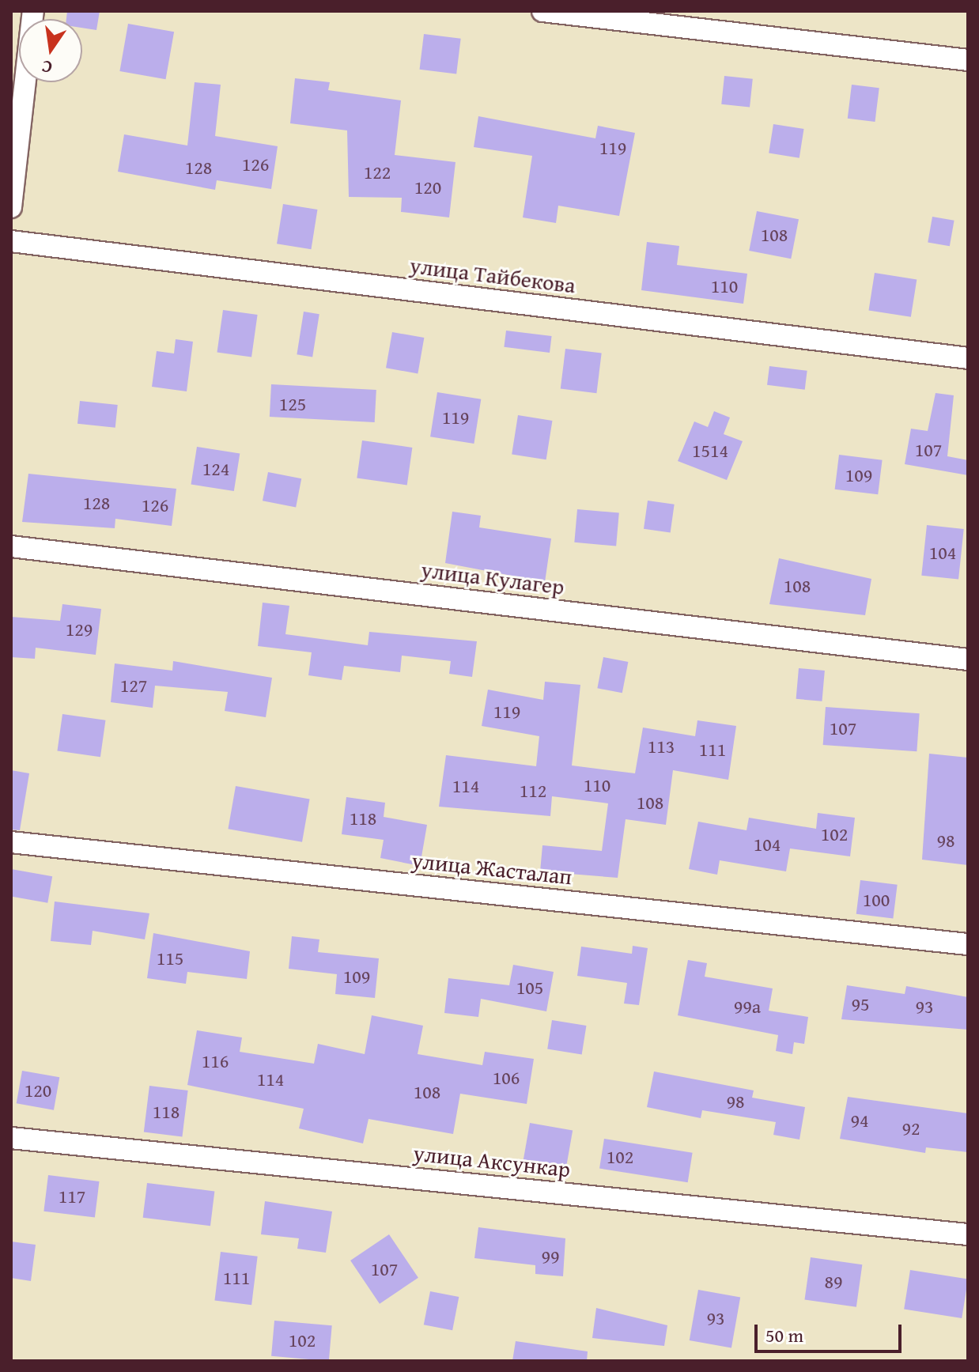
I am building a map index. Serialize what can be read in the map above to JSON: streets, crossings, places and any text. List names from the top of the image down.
{
  "streets": {
    "street": [
      "улица Тайбекова",
      "улица Кулагер",
      "улица Жасталап",
      "улица Аксункар"
    ]
  },
  "house_numbers": [
    "119",
    "126",
    "128",
    "122",
    "120",
    "108",
    "110",
    "125",
    "119",
    "107",
    "1514",
    "124",
    "109",
    "128",
    "126",
    "104",
    "108",
    "129",
    "127",
    "119",
    "107",
    "113",
    "111",
    "110",
    "114",
    "112",
    "108",
    "118",
    "102",
    "98",
    "104",
    "100",
    "115",
    "109",
    "105",
    "95",
    "99а",
    "93",
    "116",
    "106",
    "114",
    "120",
    "108",
    "98",
    "118",
    "94",
    "92",
    "102",
    "117",
    "99",
    "107",
    "111",
    "89",
    "93",
    "102"
  ],
  "scale_bar": "50 m",
  "north": "bottom"
}
